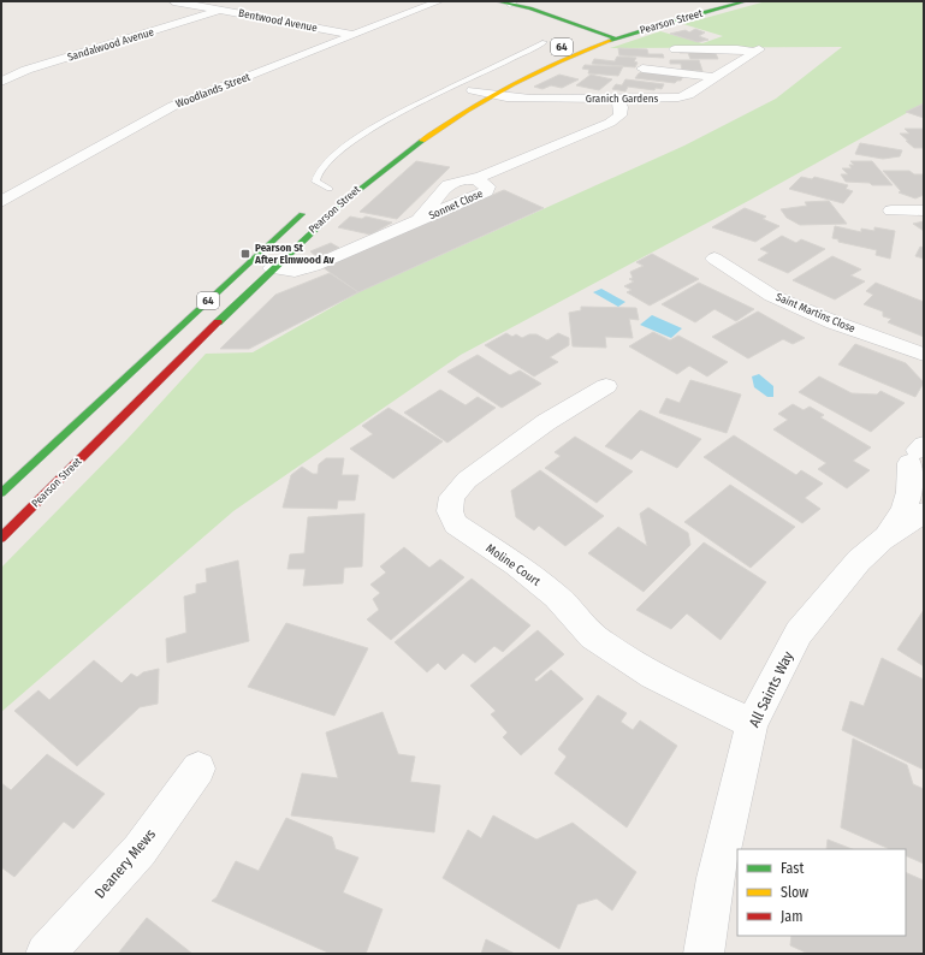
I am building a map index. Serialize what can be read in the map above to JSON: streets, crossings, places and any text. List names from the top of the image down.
{
  "streets": {
    "main road": ["Pearson Street", "64"],
    "street": [
      "Bentwood Avenue",
      "Sandalwood Avenue",
      "Woodlands Street",
      "Granich Gardens",
      "Sonnet Close",
      "Saint Martins Close",
      "Moline Court",
      "All Saints Way",
      "Deanery Mews"
    ]
  },
  "crossings": [
    ["Bentwood Avenue", "Sandalwood Avenue"],
    ["Bentwood Avenue", "Woodlands Street"],
    ["Pearson Street", "Granich Gardens"],
    ["Pearson Street", "Sonnet Close"],
    ["Moline Court", "All Saints Way"]
  ],
  "places": {
    "transit": ["Pearson St After Elmwood Av"]
  },
  "legend": ["Fast", "Slow", "Jam"]
}
